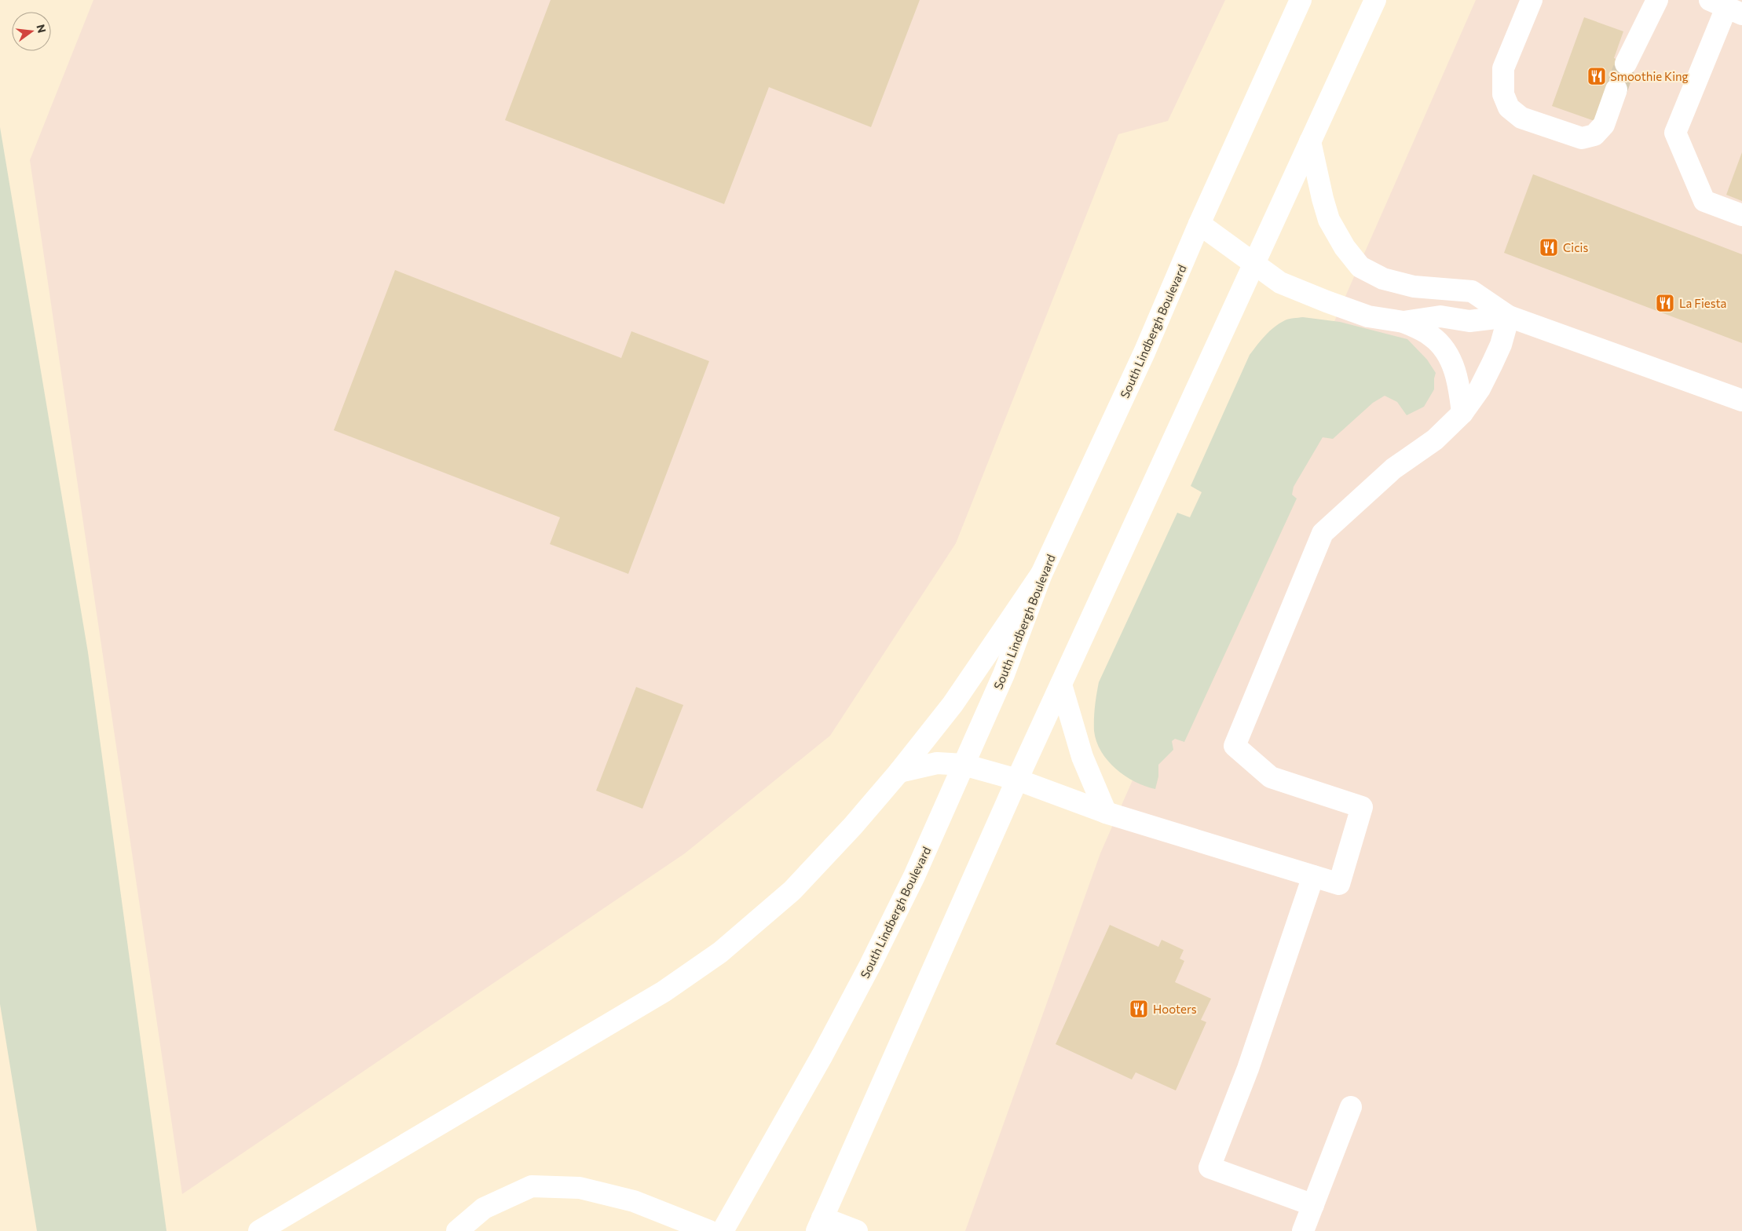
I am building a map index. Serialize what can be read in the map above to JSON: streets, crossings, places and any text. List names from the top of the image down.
{
  "streets": {
    "main road": ["South Lindbergh Boulevard"]
  },
  "places": {
    "restaurant": [
      "Smoothie King",
      "Cicis",
      "La Fiesta",
      "Hooters"
    ]
  },
  "north": "right"
}
